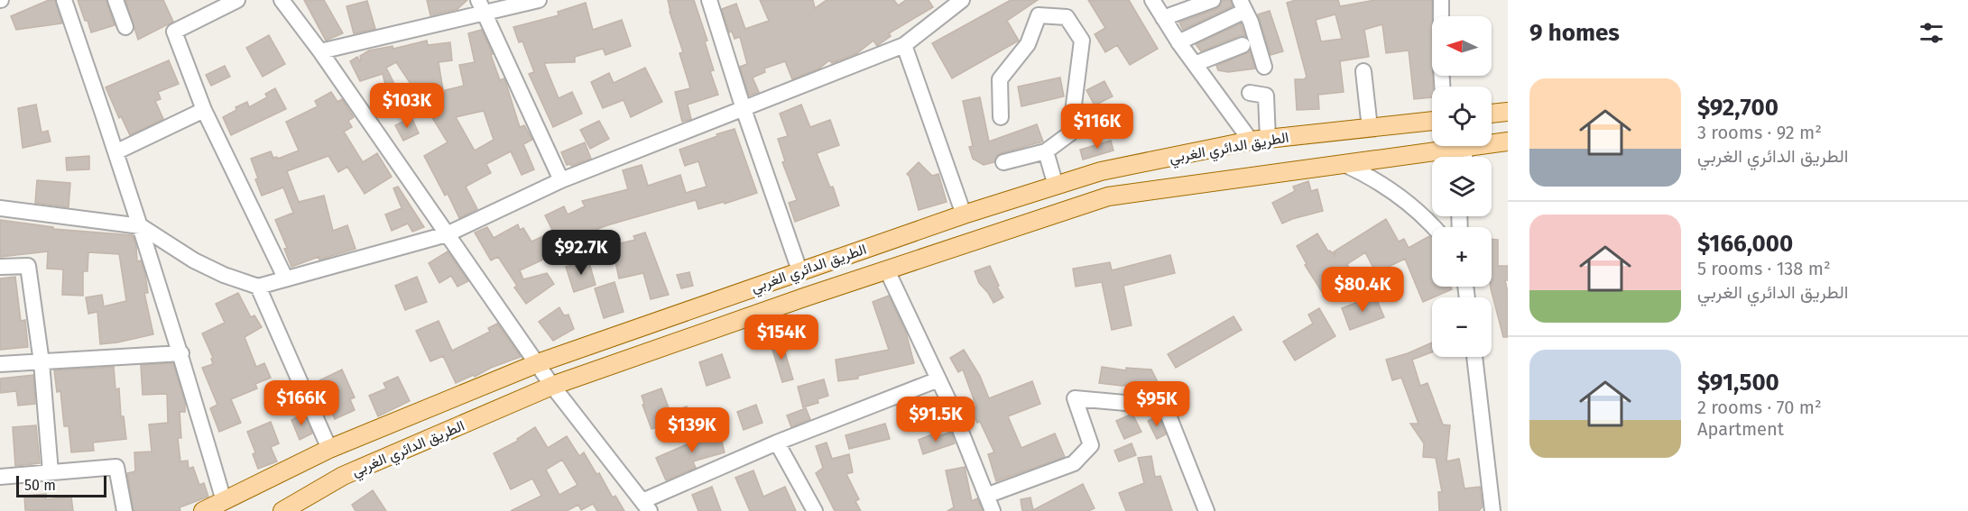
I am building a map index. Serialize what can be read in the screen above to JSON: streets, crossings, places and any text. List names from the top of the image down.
{
  "streets": {
    "main road": ["الطريق الدائري الغربي"]
  },
  "scale_bar": "50 m",
  "north": "left",
  "page": {
    "heading": "9 homes",
    "map_buttons": ["+", "−"],
    "list": [
      {
        "name": "$92,700",
        "note": "3 rooms · 92 m² · الطريق الدائري الغربي"
      },
      {
        "name": "$166,000",
        "note": "5 rooms · 138 m² · الطريق الدائري الغربي"
      },
      {
        "name": "$91,500",
        "note": "2 rooms · 70 m² · Apartment"
      }
    ],
    "price": [
      "$103K",
      "$116K",
      "$92.7K",
      "$80.4K",
      "$154K",
      "$166K",
      "$95K",
      "$91.5K",
      "$139K"
    ],
    "scale": "50 m"
  }
}
